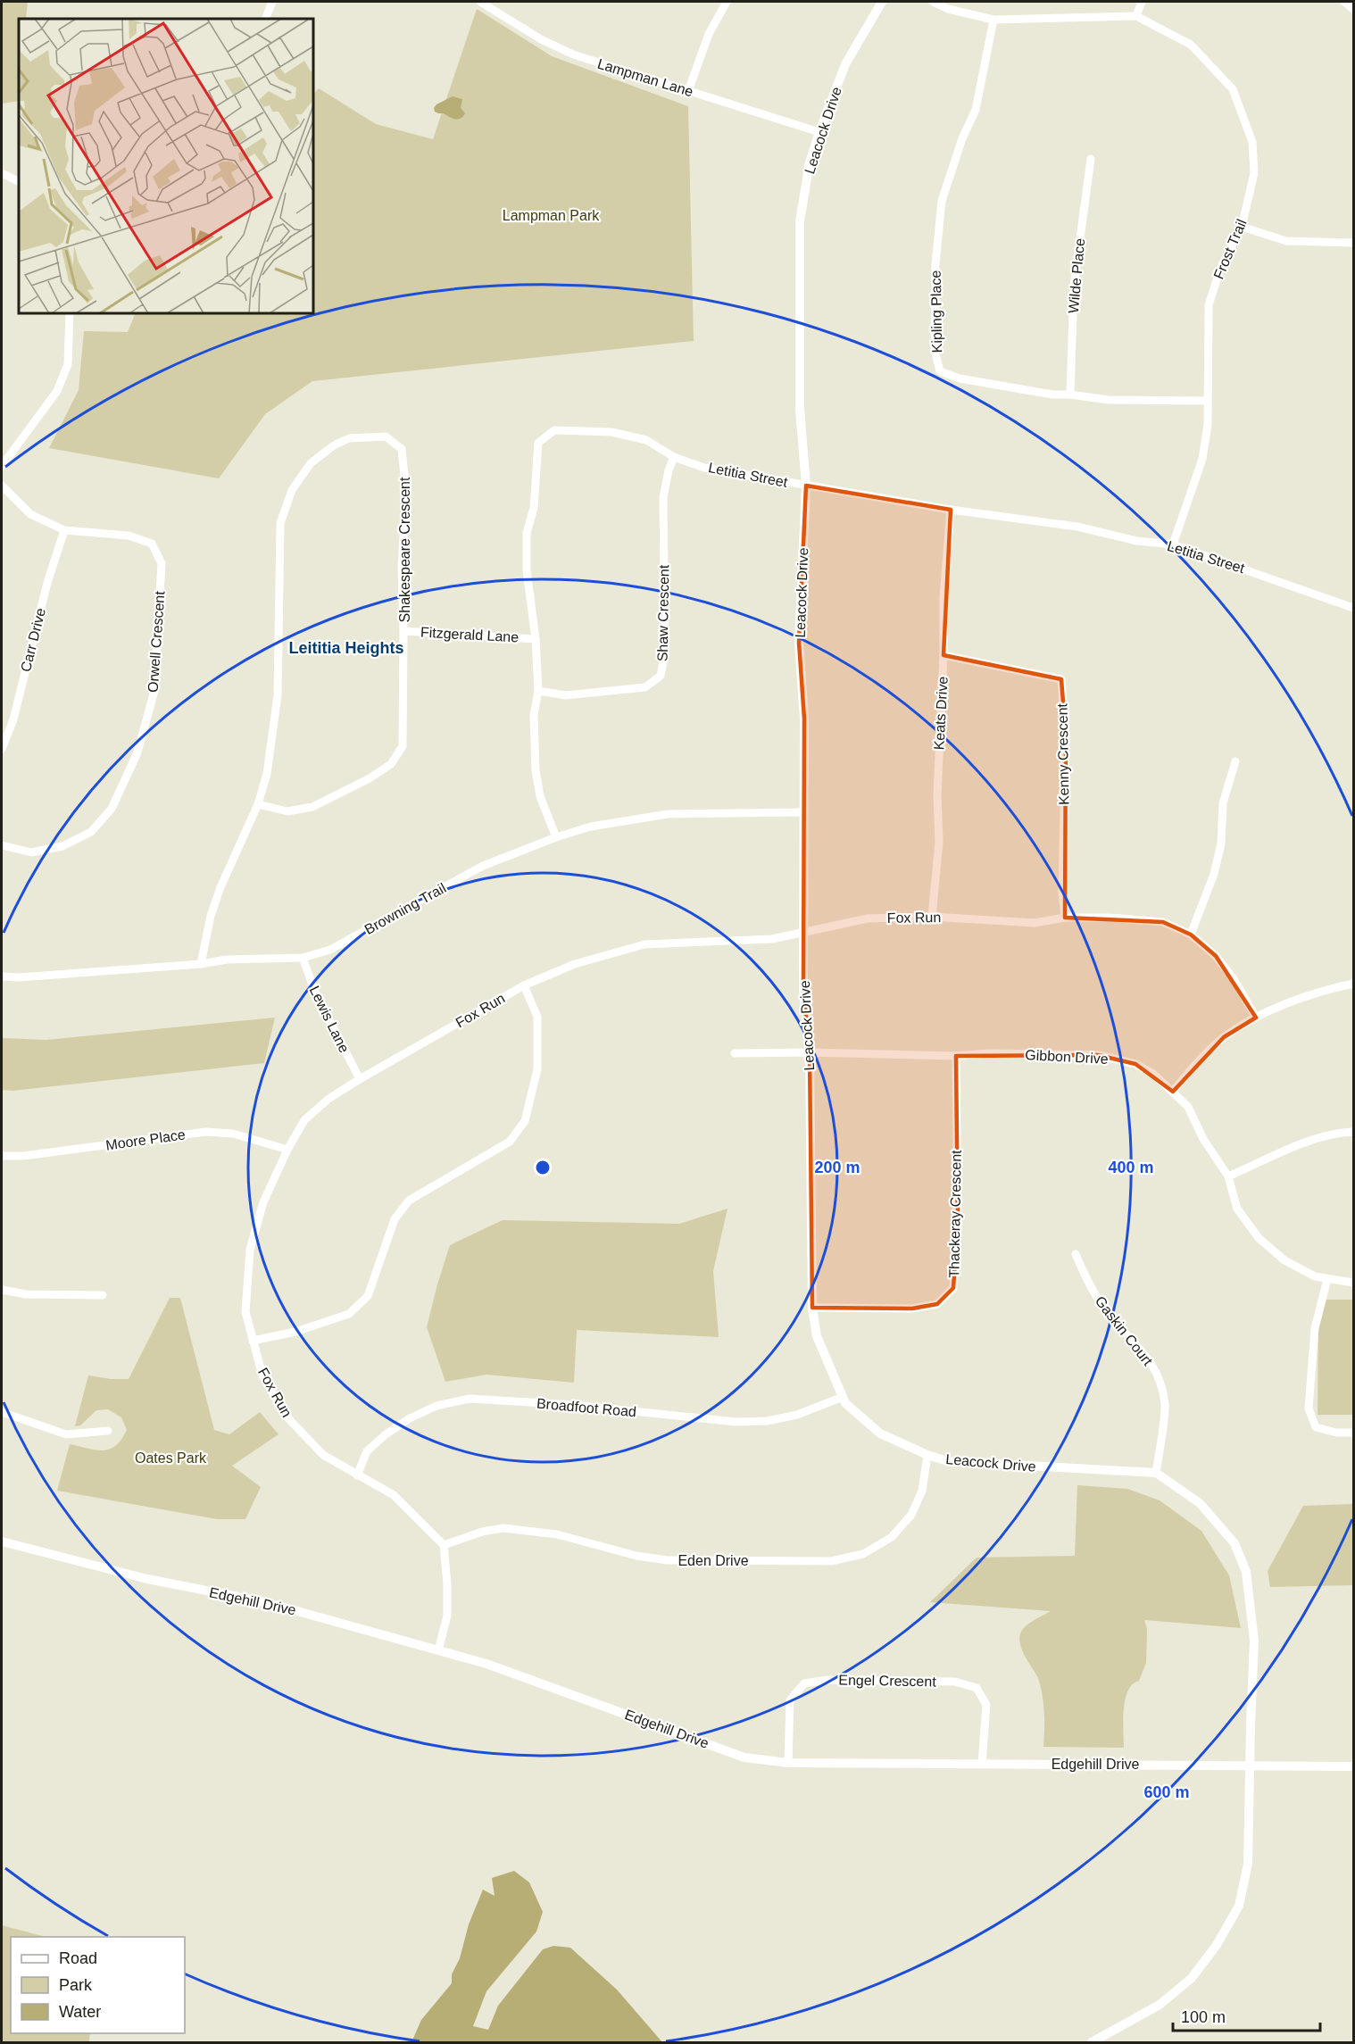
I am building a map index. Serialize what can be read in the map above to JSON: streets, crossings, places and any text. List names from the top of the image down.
{
  "streets": {
    "street": [
      "Lampman Lane",
      "Leacock Drive",
      "Frost Trail",
      "Wilde Place",
      "Kipling Place",
      "Letitia Street",
      "Shakespeare Crescent",
      "Shaw Crescent",
      "Fitzgerald Lane",
      "Carr Drive",
      "Orwell Crescent",
      "Keats Drive",
      "Kenny Crescent",
      "Browning Trail",
      "Fox Run",
      "Lewis Lane",
      "Gibbon Drive",
      "Moore Place",
      "Thackeray Crescent",
      "Gaskin Court",
      "Broadfoot Road",
      "Eden Drive",
      "Edgehill Drive",
      "Engel Crescent"
    ]
  },
  "crossings": [
    ["Lampman Lane", "Leacock Drive"],
    ["Leacock Drive", "Letitia Street"],
    ["Leacock Drive", "Browning Trail"],
    ["Leacock Drive", "Fox Run"],
    ["Leacock Drive", "Gibbon Drive"],
    ["Leacock Drive", "Thackeray Crescent"],
    ["Leacock Drive", "Gaskin Court"],
    ["Leacock Drive", "Broadfoot Road"],
    ["Leacock Drive", "Eden Drive"],
    ["Frost Trail", "Kipling Place"],
    ["Frost Trail", "Letitia Street"],
    ["Wilde Place", "Kipling Place"],
    ["Letitia Street", "Shaw Crescent"],
    ["Letitia Street", "Fitzgerald Lane"],
    ["Letitia Street", "Keats Drive"],
    ["Letitia Street", "Browning Trail"],
    ["Shakespeare Crescent", "Fitzgerald Lane"],
    ["Shakespeare Crescent", "Browning Trail"],
    ["Carr Drive", "Orwell Crescent"],
    ["Keats Drive", "Kenny Crescent"],
    ["Keats Drive", "Fox Run"],
    ["Kenny Crescent", "Fox Run"],
    ["Browning Trail", "Lewis Lane"],
    ["Fox Run", "Lewis Lane"],
    ["Fox Run", "Moore Place"],
    ["Fox Run", "Broadfoot Road"],
    ["Fox Run", "Eden Drive"],
    ["Gibbon Drive", "Thackeray Crescent"],
    ["Edgehill Drive", "Engel Crescent"]
  ],
  "districts": ["Leititia Heights"],
  "parks": ["Lampman Park", "Oates Park"],
  "legend": ["Road", "Park", "Water"],
  "scale_bar": "100 m",
  "rings": ["200 m", "400 m", "600 m"]
}
